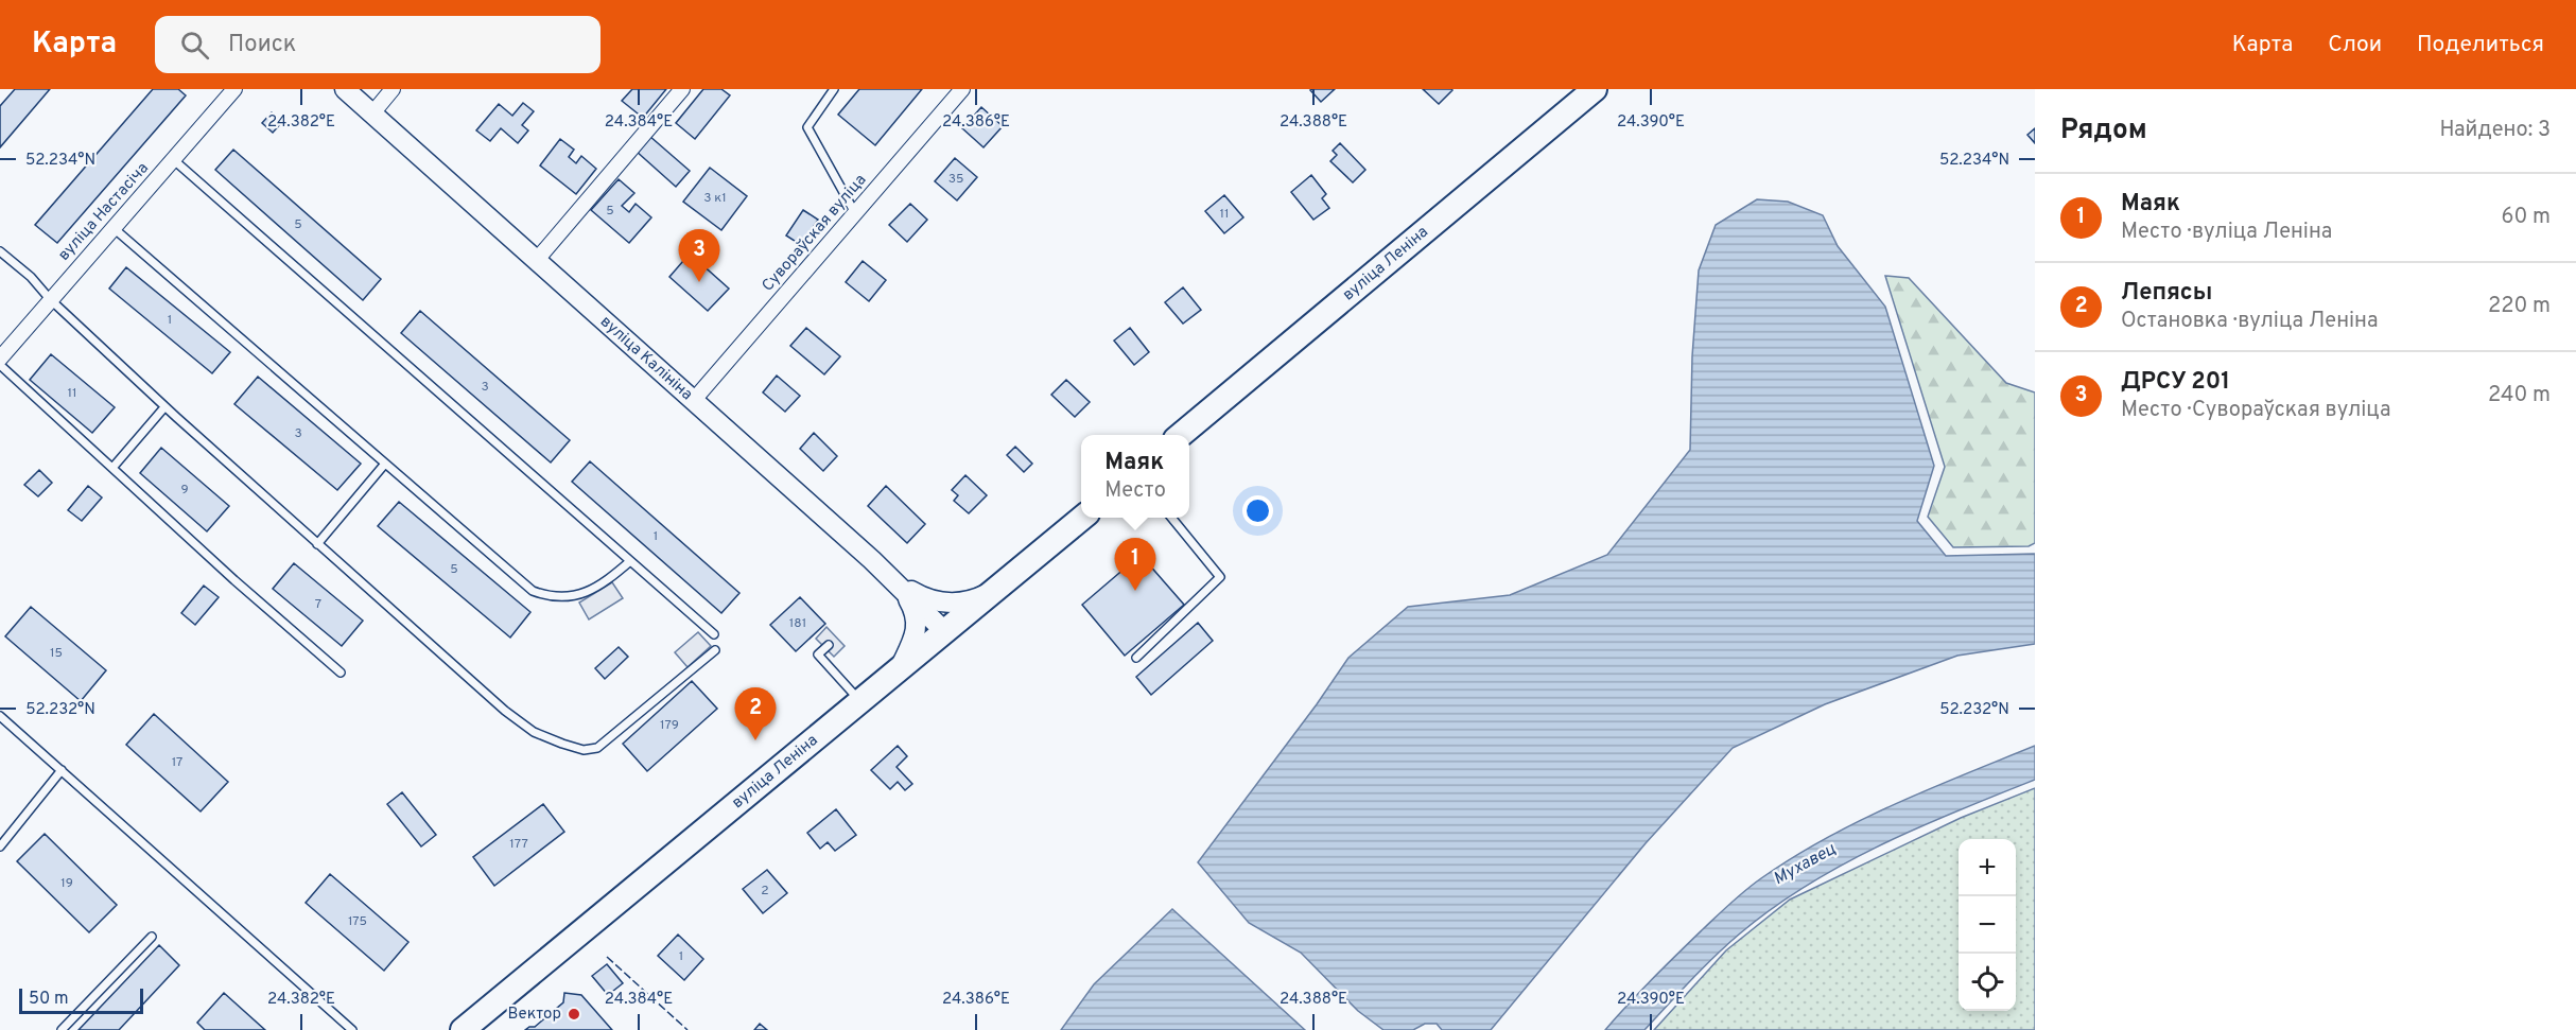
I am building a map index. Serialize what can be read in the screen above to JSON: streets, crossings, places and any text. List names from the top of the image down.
{
  "streets": {
    "main road": ["вуліца Леніна"],
    "street": ["вуліца Настасіча", "Сувораўская вуліца", "вуліца Калініна"]
  },
  "crossings": [
    ["Сувораўская вуліца", "вуліца Калініна"],
    ["вуліца Леніна", "вуліца Калініна"]
  ],
  "water": ["Мухавец"],
  "places": ["Вектор"],
  "house_numbers": [
    "35",
    "3 к1",
    "5",
    "11",
    "5",
    "1",
    "3",
    "11",
    "3",
    "9",
    "1",
    "5",
    "7",
    "181",
    "15",
    "179",
    "17",
    "177",
    "19",
    "2",
    "175",
    "1"
  ],
  "scale_bar": "50 m",
  "page": {
    "header": "Карта",
    "search": "Поиск",
    "nav": ["Карта", "Слои", "Поделиться"],
    "heading": ["Рядом", "Найдено: 3"],
    "list": [
      {
        "mark": "1",
        "name": "Маяк",
        "note": "Место · вуліца Леніна",
        "value": "60 m"
      },
      {
        "mark": "2",
        "name": "Лепясы",
        "note": "Остановка · вуліца Леніна",
        "value": "220 m"
      },
      {
        "mark": "3",
        "name": "ДРСУ 201",
        "note": "Место · Сувораўская вуліца",
        "value": "240 m"
      }
    ],
    "pins": ["3", "1", "2"],
    "popup": ["Маяк", "Место"],
    "map_buttons": ["+", "−"],
    "scale": "50 m"
  },
  "coordinates": [
    "24.382°E",
    "24.384°E",
    "24.386°E",
    "24.388°E",
    "24.390°E",
    "52.234°N",
    "52.232°N"
  ]
}
